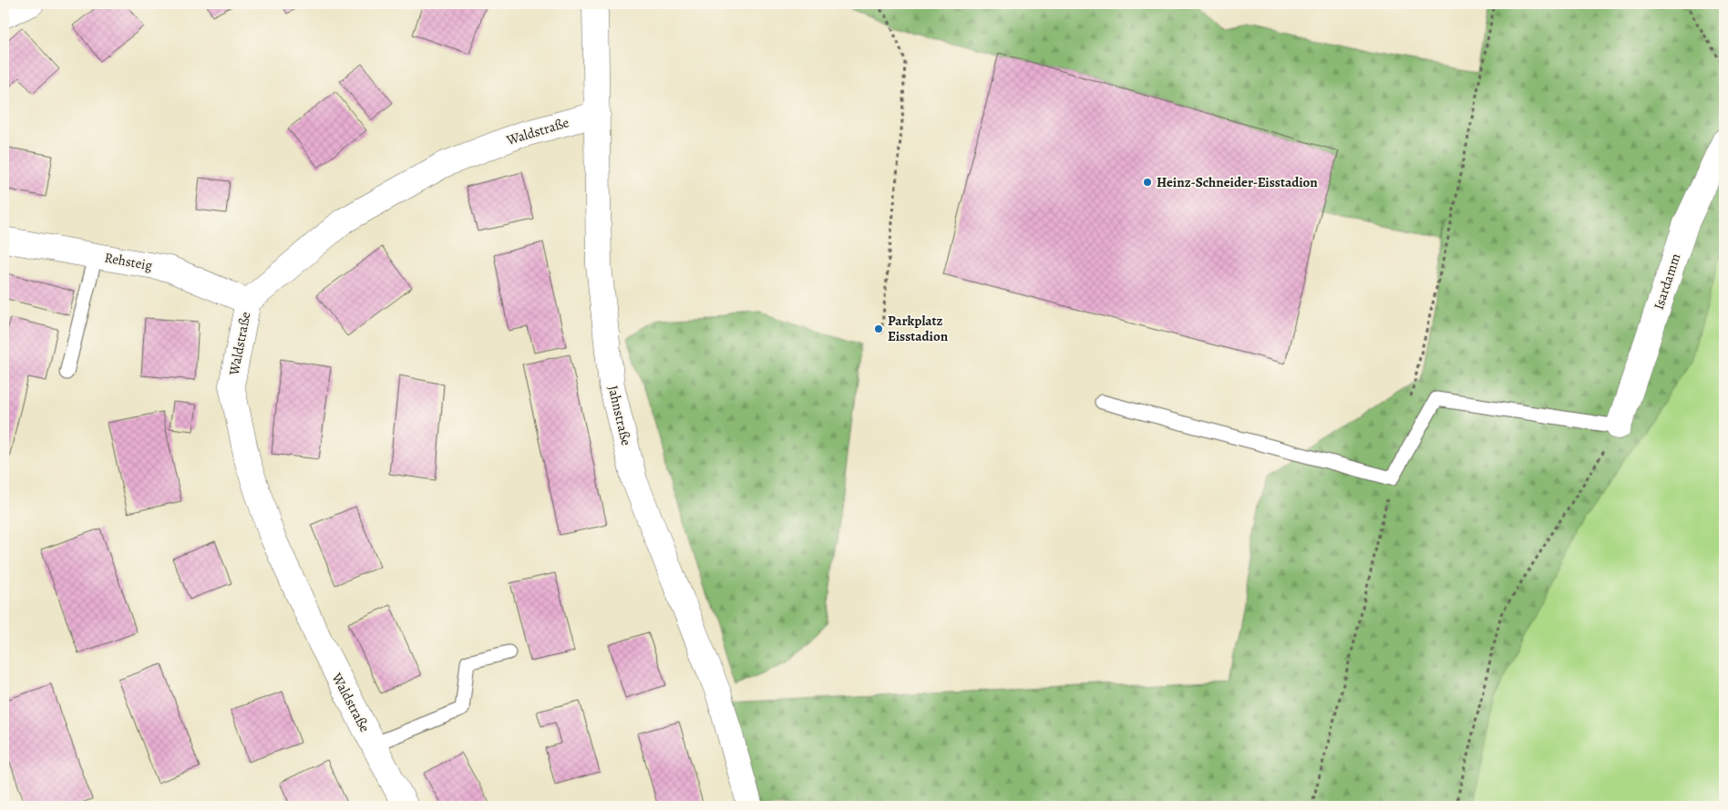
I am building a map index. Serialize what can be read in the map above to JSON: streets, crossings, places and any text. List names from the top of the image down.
{
  "streets": {
    "street": [
      "Waldstraße",
      "Rehsteig",
      "Isardamm",
      "Jahnstraße"
    ]
  },
  "crossings": [
    ["Waldstraße", "Rehsteig"],
    ["Waldstraße", "Jahnstraße"]
  ],
  "places": ["Heinz-Schneider-Eisstadion", "Parkplatz Eisstadion"]
}
